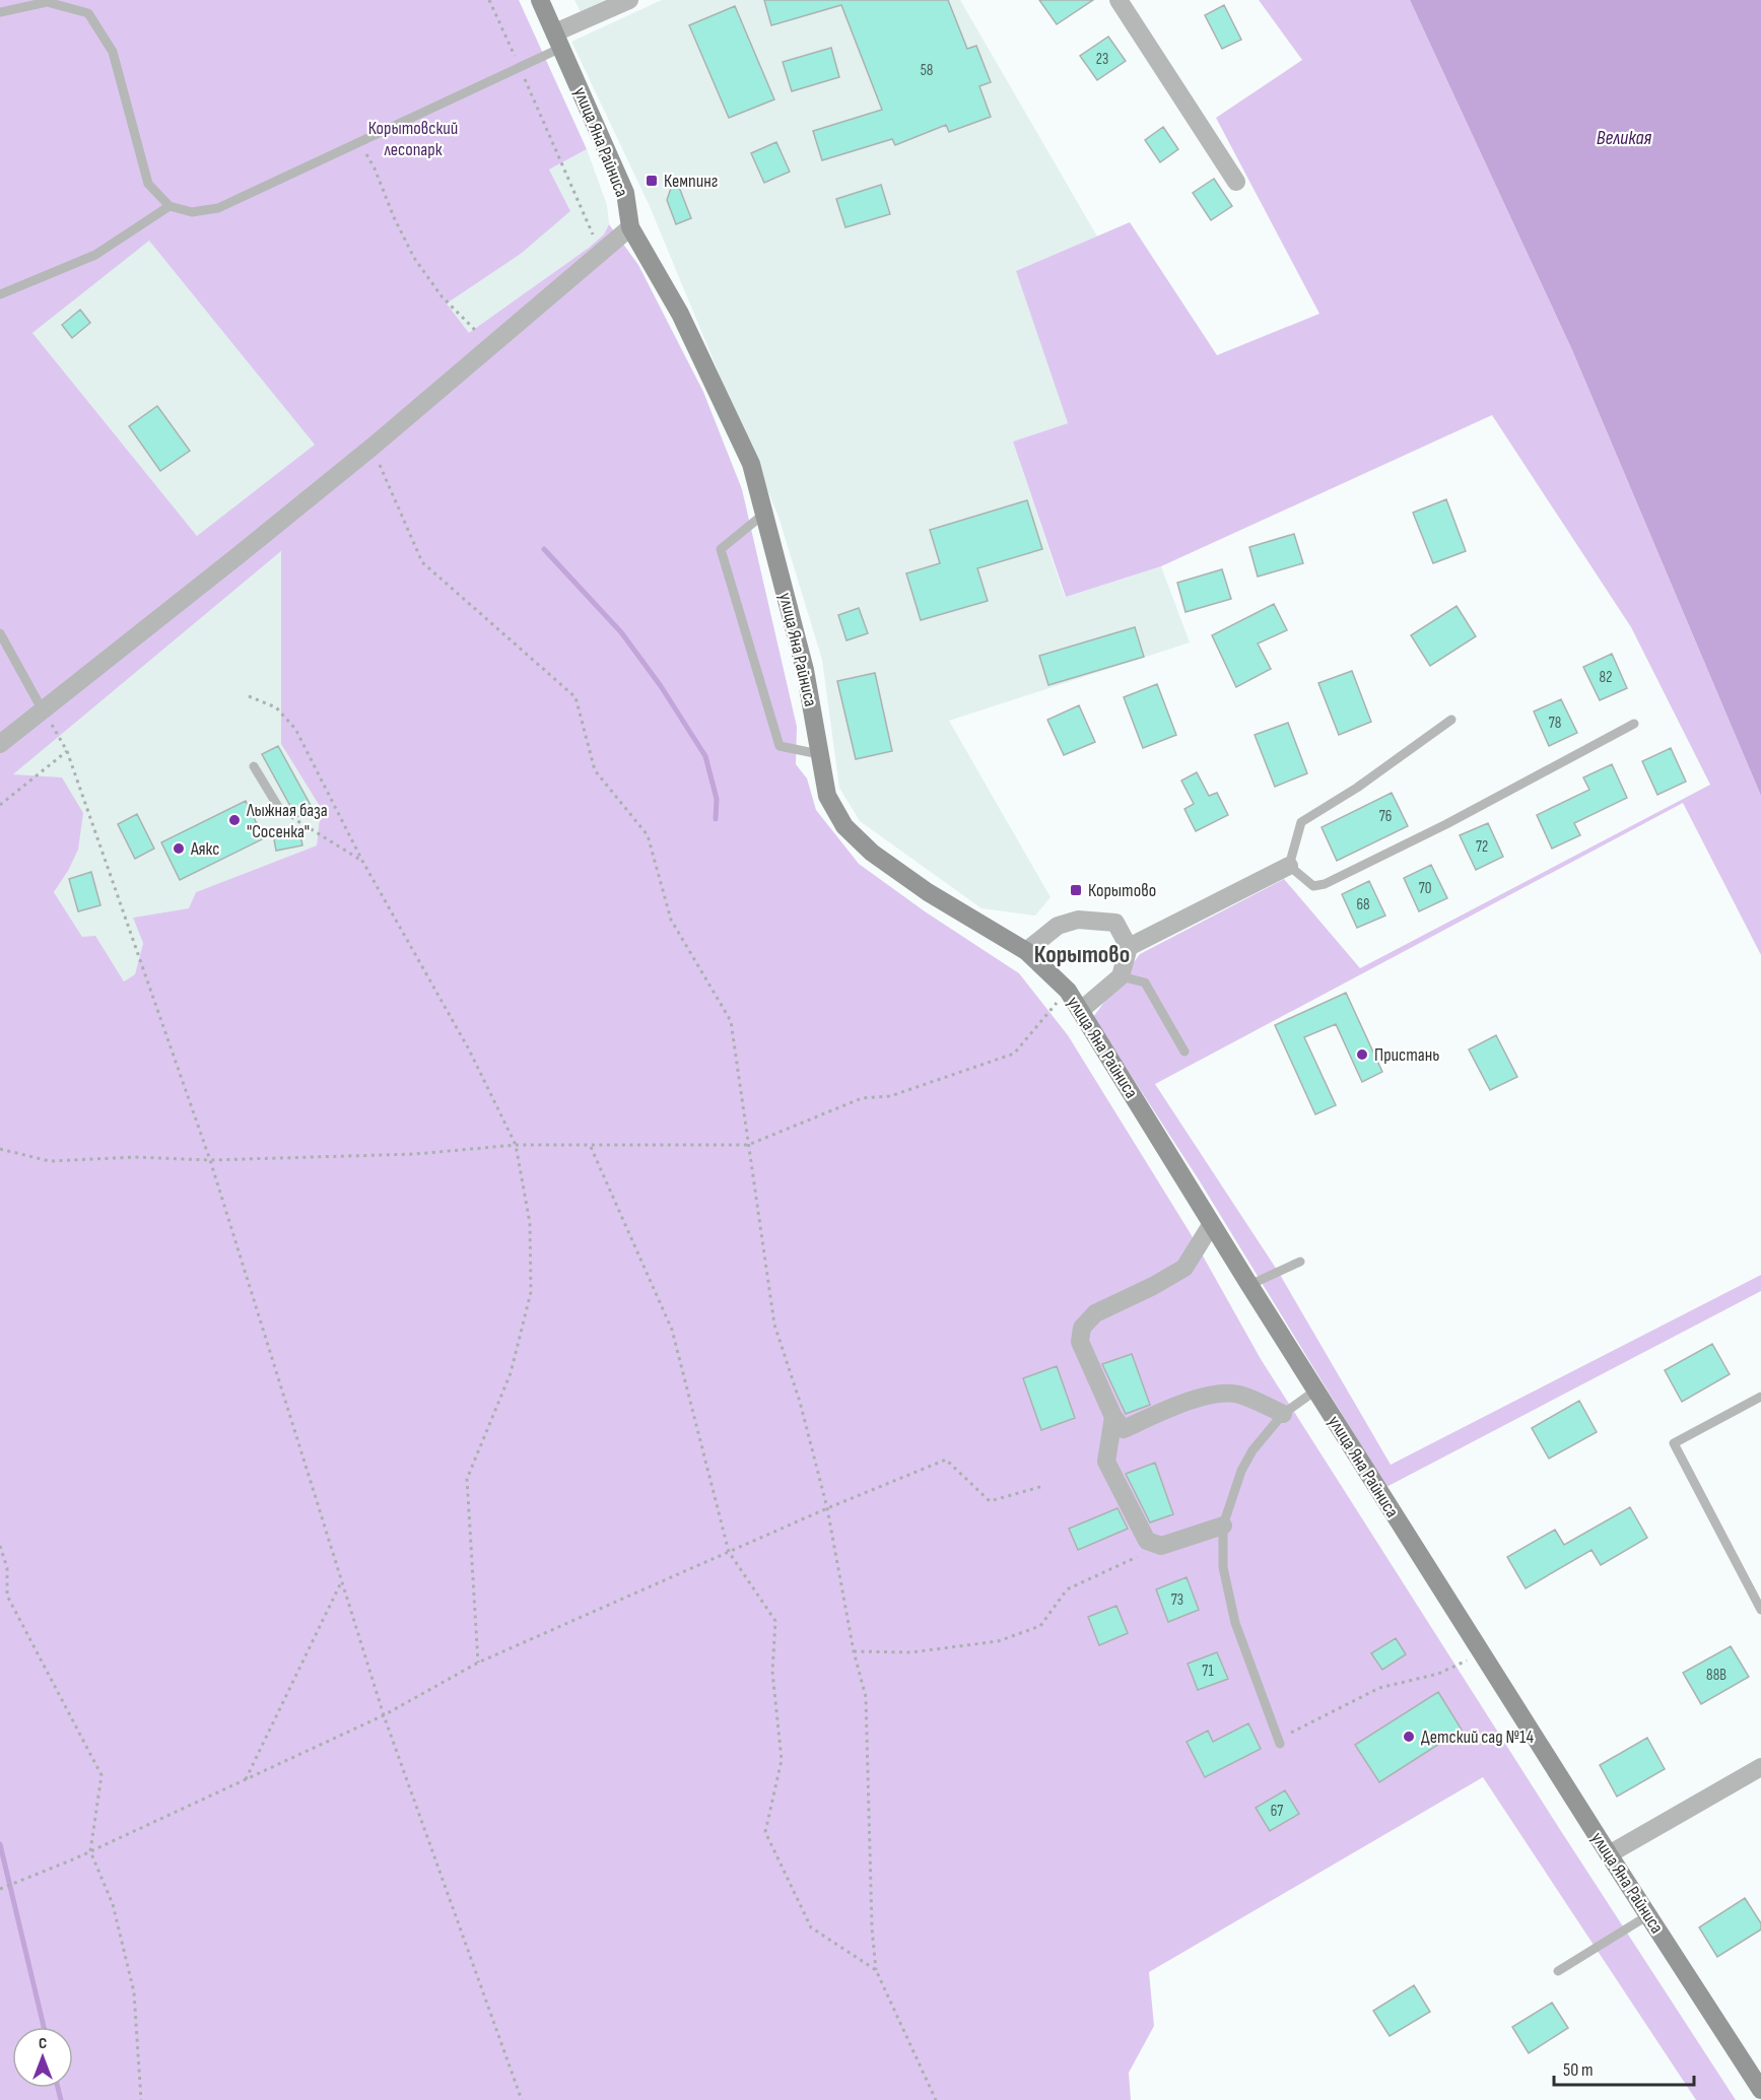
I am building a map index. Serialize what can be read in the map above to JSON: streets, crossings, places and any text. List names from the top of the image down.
{
  "streets": {
    "street": ["улица Яна Райниса"]
  },
  "districts": ["Корытово"],
  "water": ["Великая"],
  "parks": ["Корытовский лесопарк"],
  "places": {
    "transit": ["Кемпинг", "Корытово"],
    "other": [
      "Лыжная база \"Сосенка\"",
      "Аякс",
      "Пристань",
      "Детский сад №14"
    ]
  },
  "house_numbers": [
    "23",
    "58",
    "82",
    "78",
    "76",
    "72",
    "70",
    "68",
    "73",
    "71",
    "88В",
    "67"
  ],
  "scale_bar": "50 m",
  "north": "top"
}
